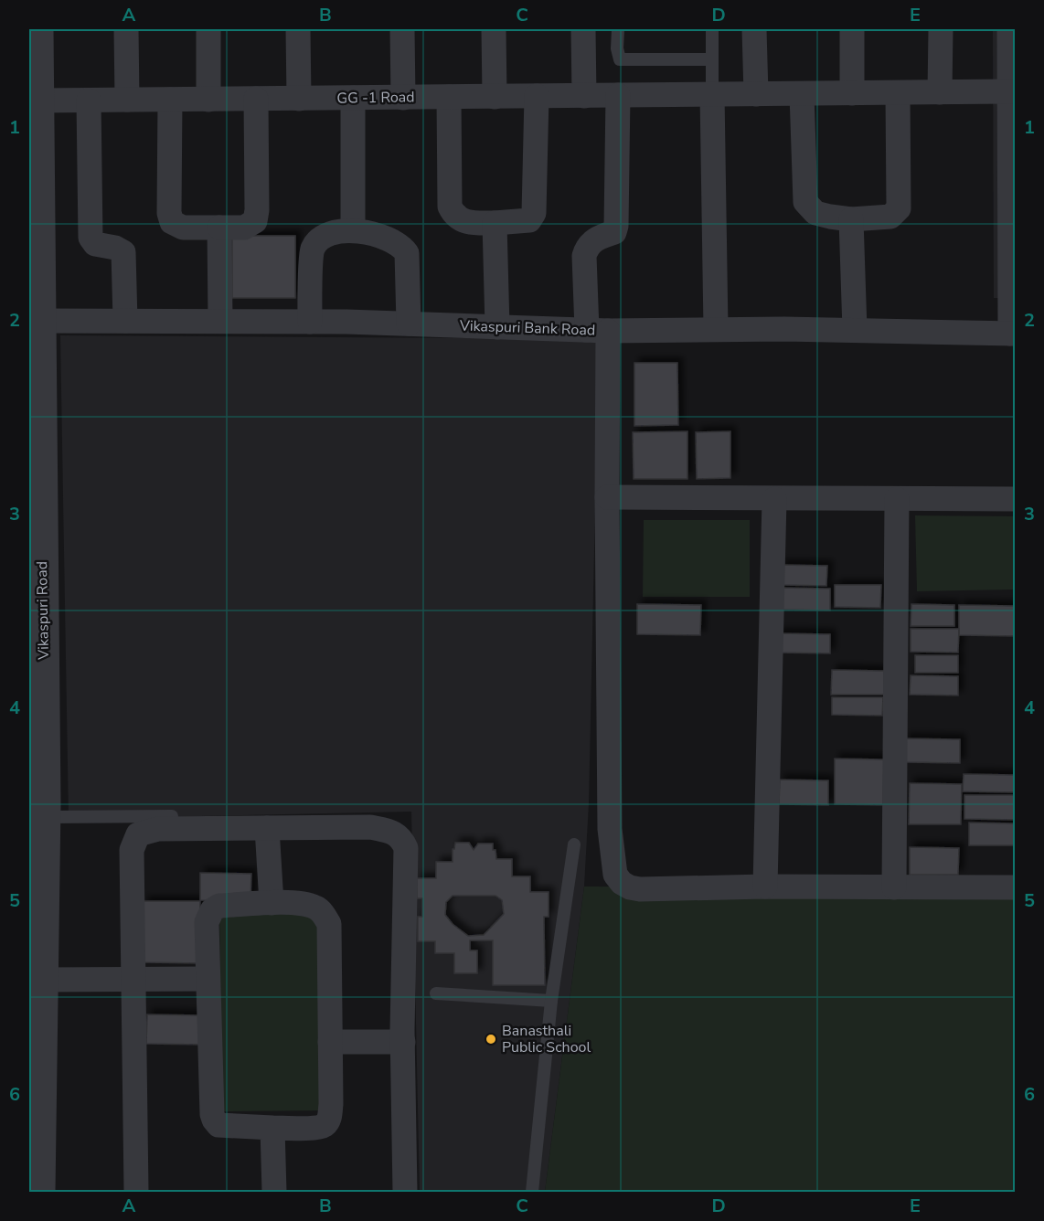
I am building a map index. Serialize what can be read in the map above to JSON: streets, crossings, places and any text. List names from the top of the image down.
{
  "streets": {
    "street": ["GG -1 Road", "Vikaspuri Bank Road", "Vikaspuri Road"]
  },
  "crossings": [
    ["GG -1 Road", "Vikaspuri Road"],
    ["Vikaspuri Bank Road", "Vikaspuri Road"]
  ],
  "places": ["Banasthali Public School"],
  "grid": {
    "columns": [
      "A",
      "B",
      "C",
      "D",
      "E"
    ],
    "rows": [
      "1",
      "2",
      "3",
      "4",
      "5",
      "6"
    ]
  }
}
